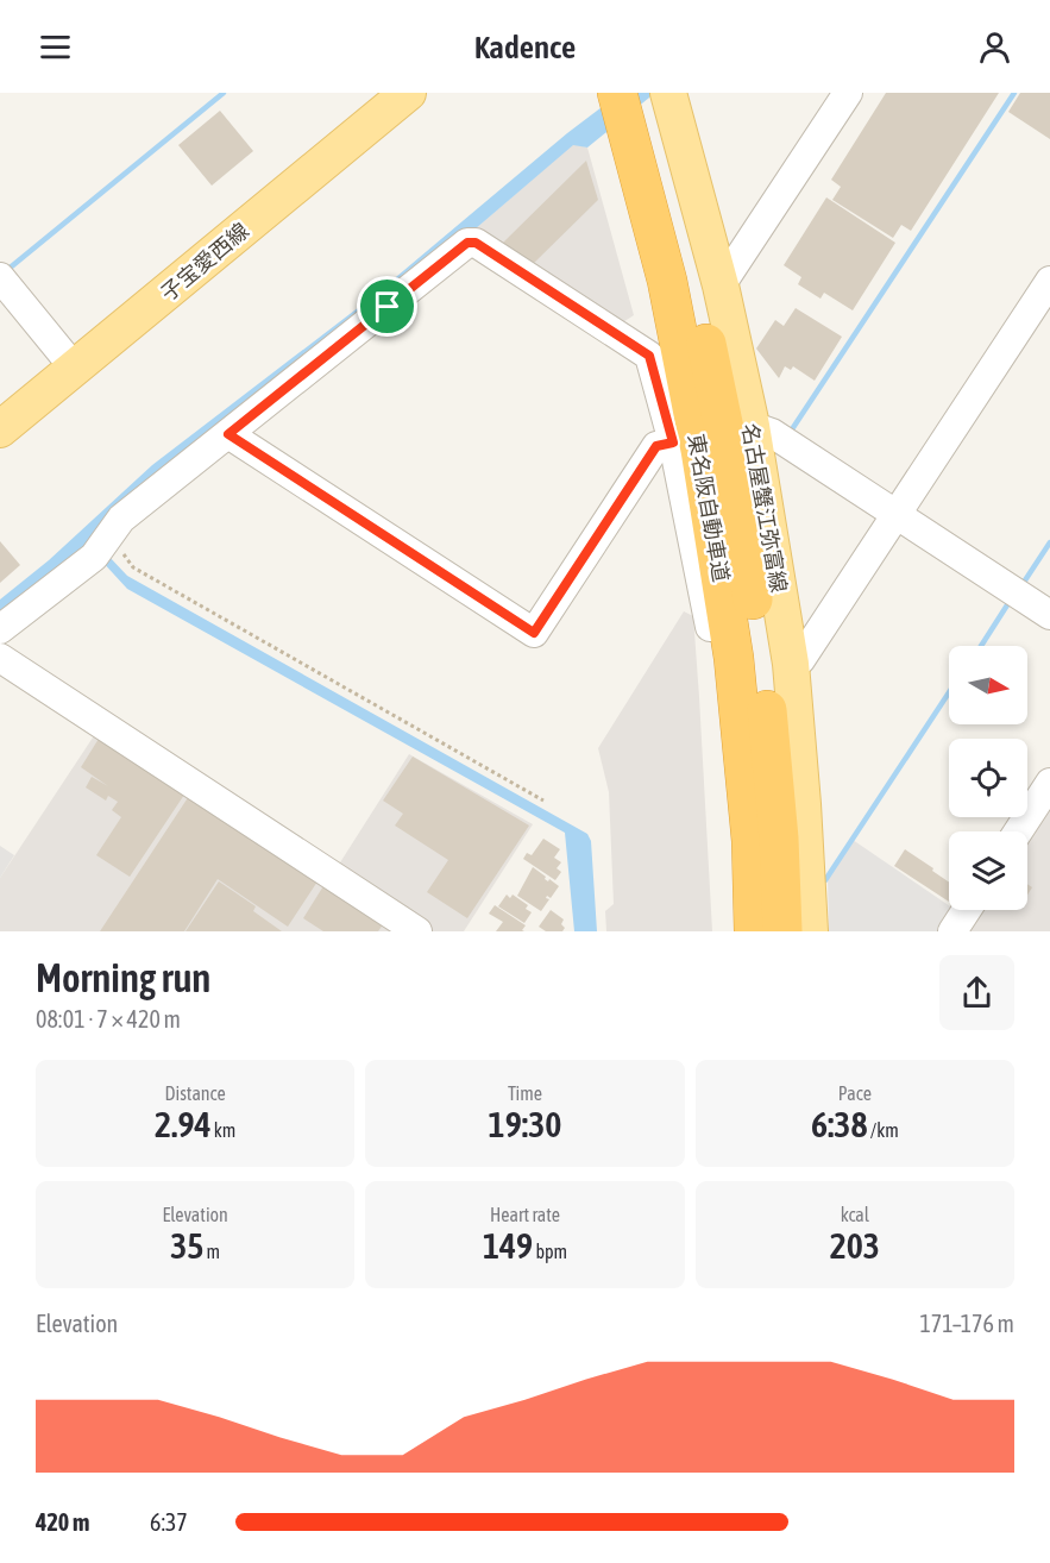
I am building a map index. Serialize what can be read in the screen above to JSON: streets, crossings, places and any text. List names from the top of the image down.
{
  "streets": {
    "highway": ["東名阪自動車道"],
    "main road": ["子宝愛西線", "名古屋蟹江弥富線"]
  },
  "crossings": [
    ["東名阪自動車道", "名古屋蟹江弥富線"]
  ],
  "north": "right",
  "page": {
    "header": "Kadence",
    "heading": ["Morning run", "08:01 · 7 × 420 m"],
    "stats": [
      ["Distance", "2.94 km"],
      ["Time", "19:30"],
      ["Pace", "6:38 /km"],
      ["Elevation", "35 m"],
      ["Heart rate", "149 bpm"],
      ["kcal", "203"]
    ],
    "chart": ["Elevation", "171–176 m"],
    "list": [
      {
        "name": "420 m",
        "note": "6:37"
      }
    ]
  }
}
